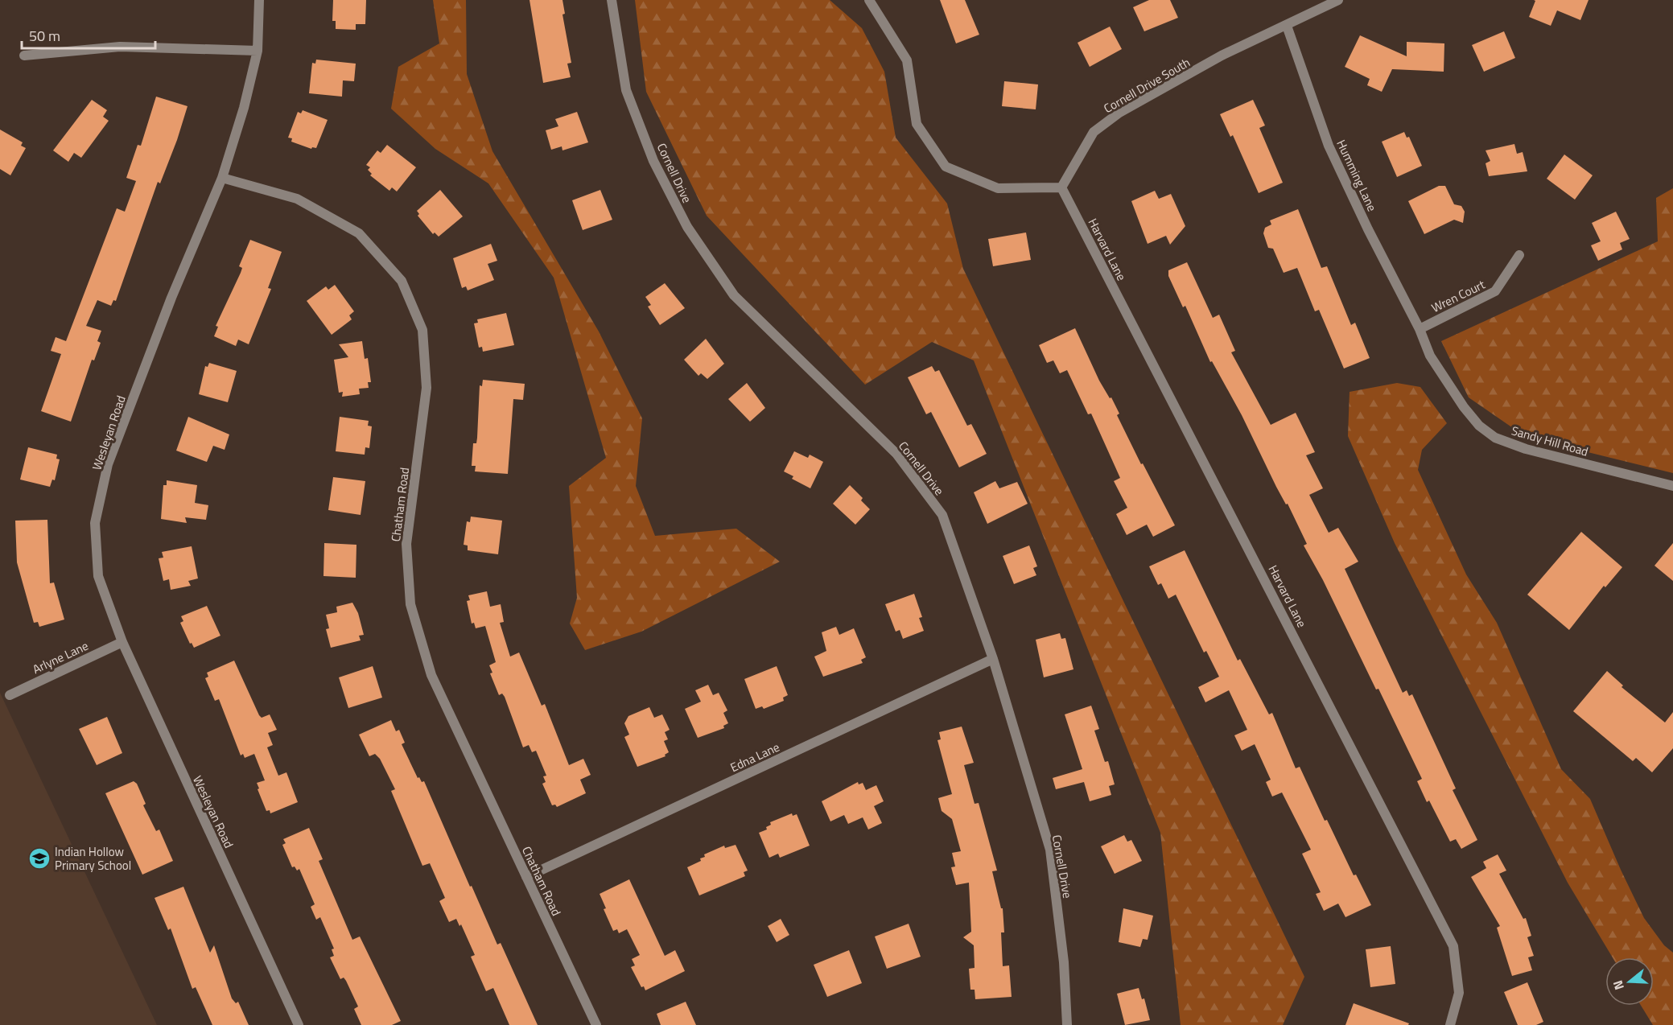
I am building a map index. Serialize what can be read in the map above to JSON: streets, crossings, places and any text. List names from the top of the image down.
{
  "streets": {
    "street": [
      "Cornell Drive South",
      "Cornell Drive",
      "Humming Lane",
      "Harvard Lane",
      "Wren Court",
      "Wesleyan Road",
      "Sandy Hill Road",
      "Chatham Road",
      "Arlyne Lane",
      "Edna Lane"
    ]
  },
  "crossings": [
    ["Cornell Drive South", "Humming Lane"],
    ["Cornell Drive South", "Harvard Lane"],
    ["Cornell Drive", "Edna Lane"],
    ["Humming Lane", "Wren Court"],
    ["Humming Lane", "Sandy Hill Road"],
    ["Wren Court", "Sandy Hill Road"],
    ["Wesleyan Road", "Chatham Road"],
    ["Wesleyan Road", "Arlyne Lane"],
    ["Chatham Road", "Edna Lane"]
  ],
  "places": {
    "school or university": ["Indian Hollow Primary School"]
  },
  "scale_bar": "50 m",
  "north": "left"
}
